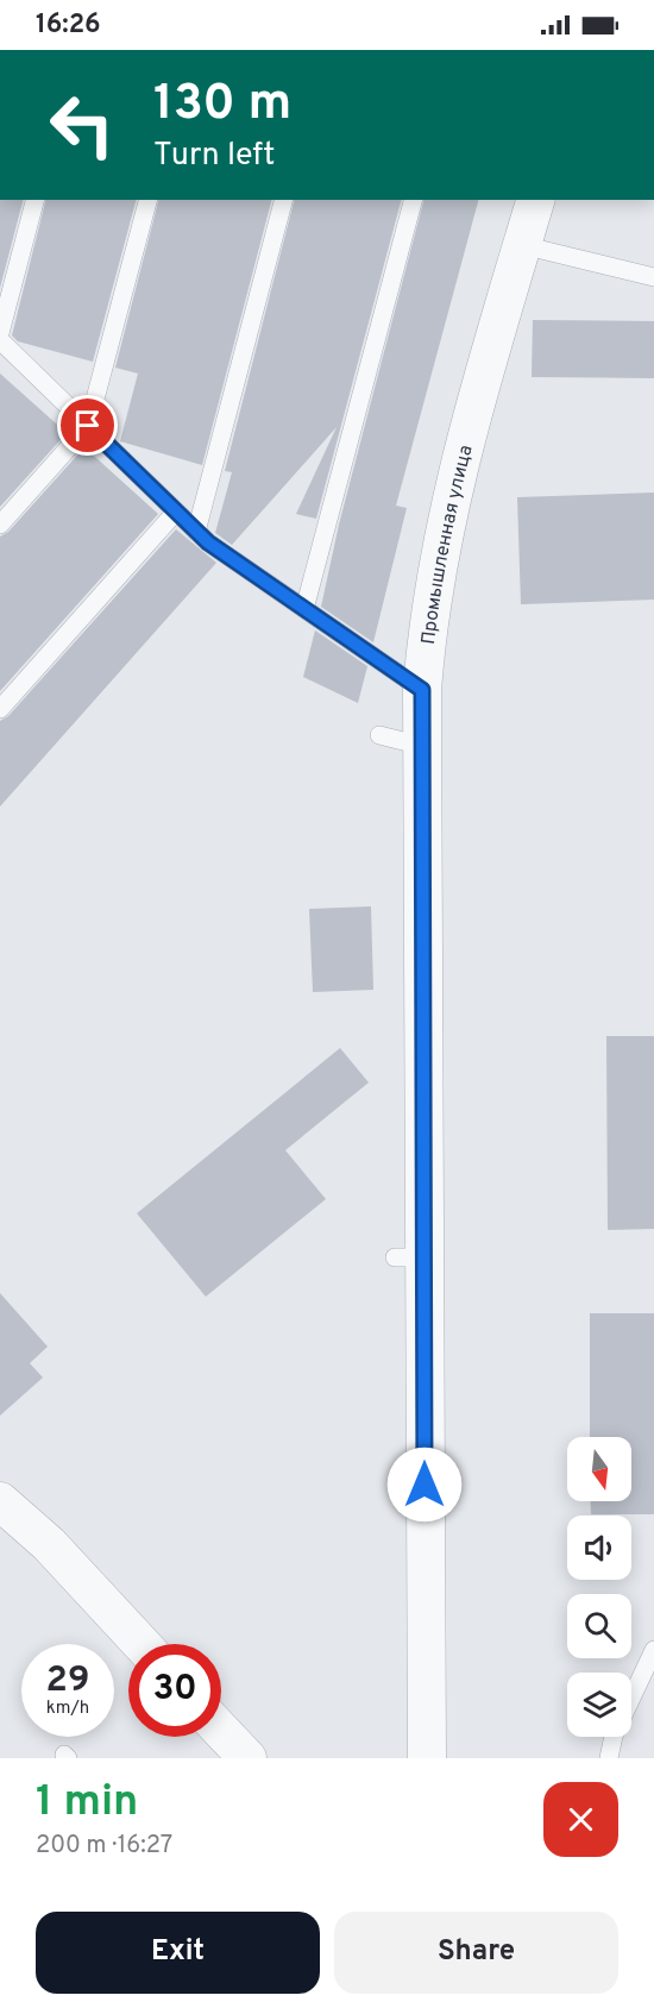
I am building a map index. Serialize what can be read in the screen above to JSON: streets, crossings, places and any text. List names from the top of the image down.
{
  "streets": {
    "street": ["Промышленная улица"]
  },
  "north": "bottom",
  "page": {
    "status": "16:26",
    "turn": ["130 m", "Turn left"],
    "speed": "29 km/h",
    "limit": "30",
    "heading": ["1 min", "200 m · 16:27"],
    "buttons": ["Exit", "Share"]
  }
}
